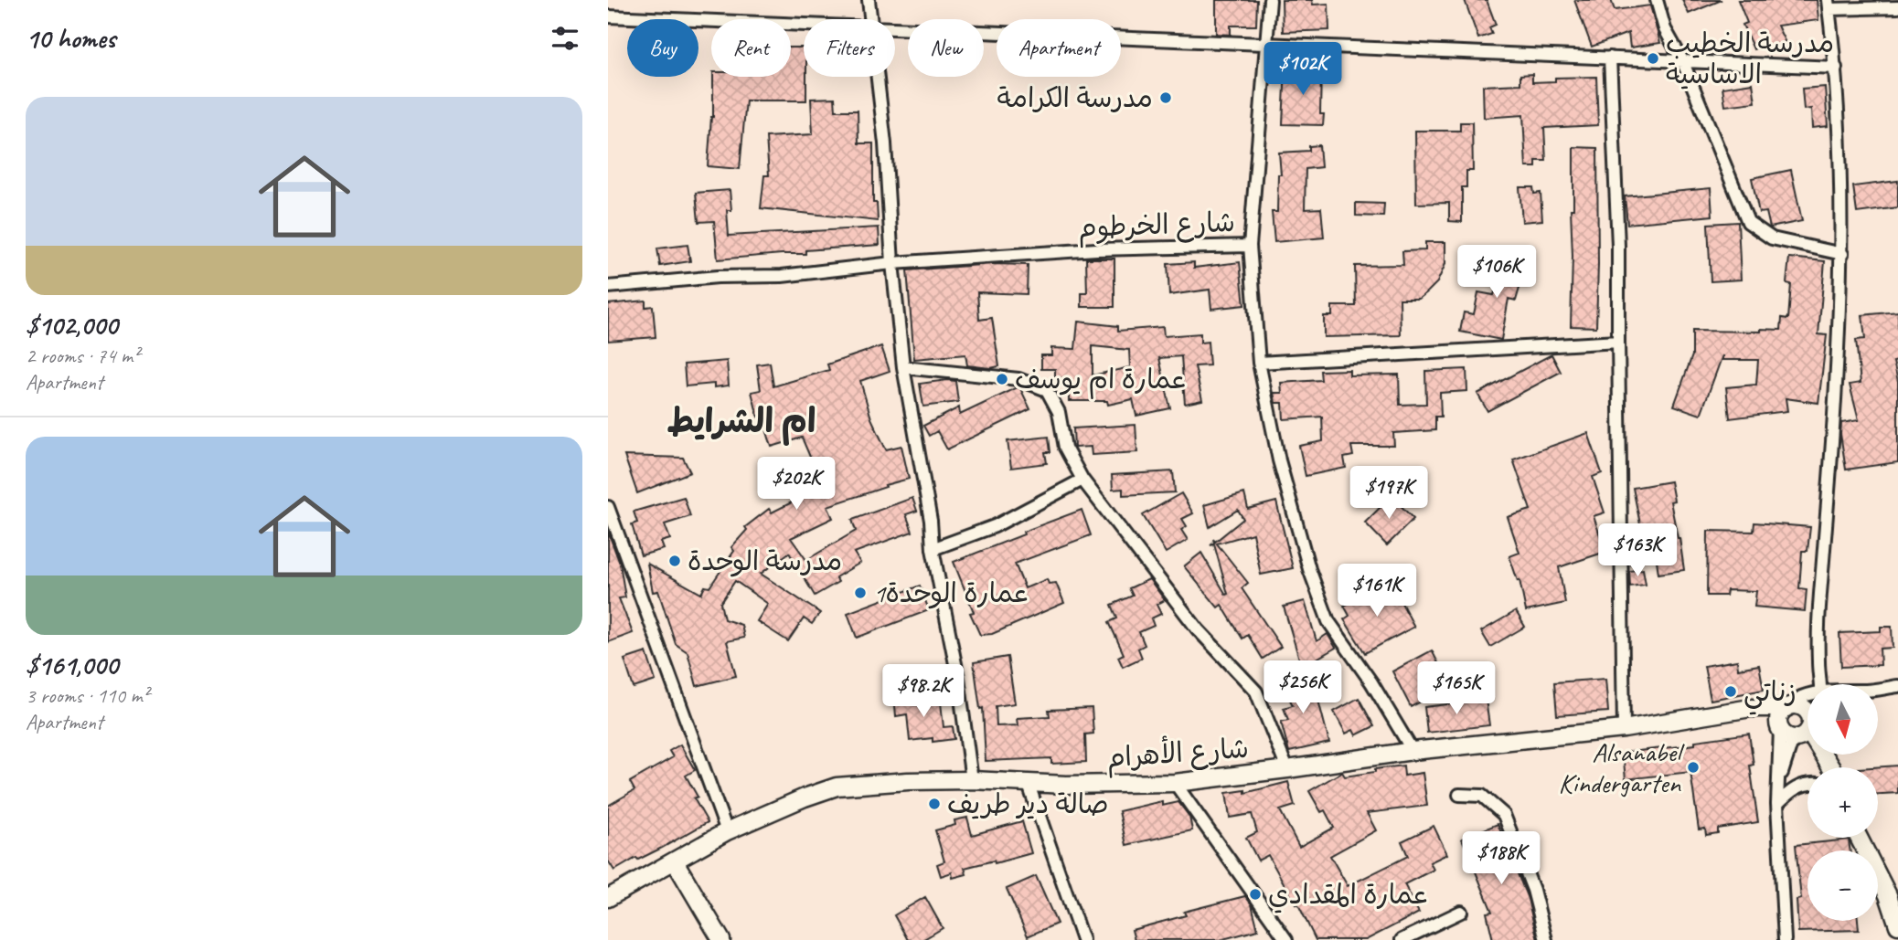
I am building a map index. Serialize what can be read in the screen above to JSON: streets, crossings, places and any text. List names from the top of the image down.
{
  "streets": {
    "street": ["شارع الخرطوم", "شارع الأهرام"]
  },
  "crossings": [
    ["شارع الخرطوم", "شارع الأهرام"]
  ],
  "districts": ["ام الشرايط"],
  "places": [
    "مدرسة الخطيب الاساسية",
    "مدرسة الكرامة",
    "عمارة ام يوسف",
    "مدرسة الوحدة",
    "عمارة الوحدة1",
    "زناتي",
    "Alsanabel Kindergarten",
    "صالة دير طريف",
    "عمارة المقدادي"
  ],
  "north": "bottom",
  "page": {
    "heading": "10 homes",
    "chip": [
      "Buy",
      "Rent",
      "Filters",
      "New",
      "Apartment"
    ],
    "price": [
      "$102K",
      "$106K",
      "$202K",
      "$197K",
      "$163K",
      "$161K",
      "$256K",
      "$165K",
      "$98.2K",
      "$188K"
    ],
    "list": [
      {
        "name": "$102,000",
        "note": "2 rooms · 74 m² · Apartment"
      },
      {
        "name": "$161,000",
        "note": "3 rooms · 110 m² · Apartment"
      }
    ],
    "map_buttons": ["+", "−"]
  }
}
